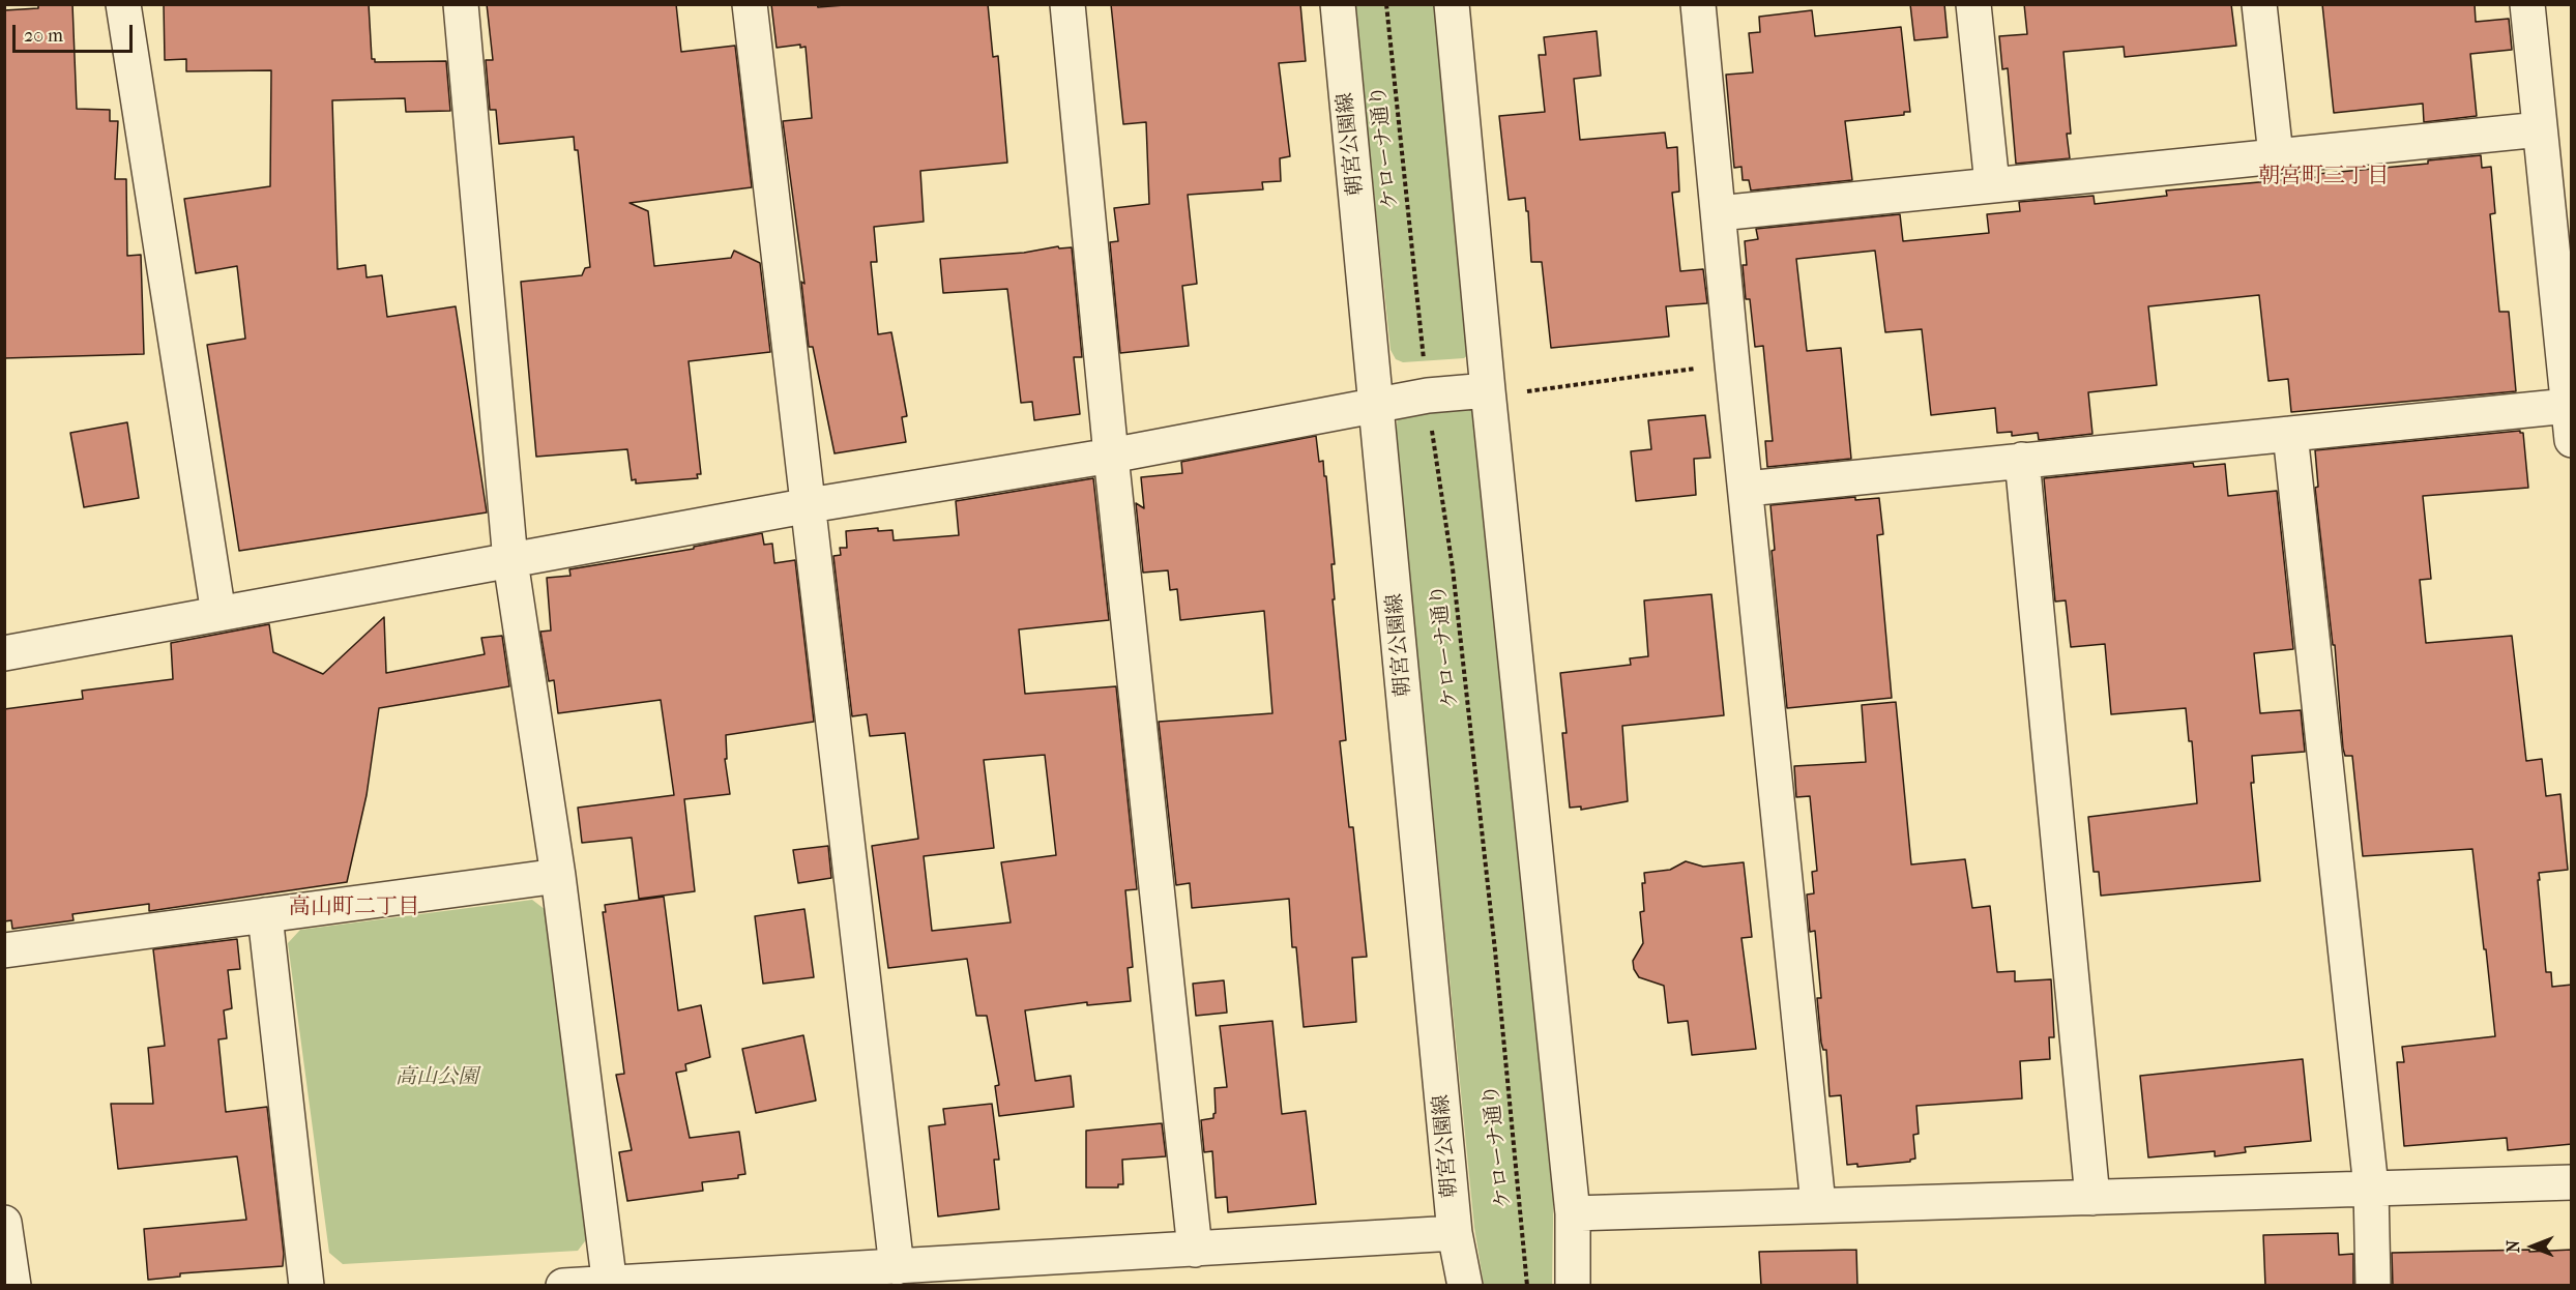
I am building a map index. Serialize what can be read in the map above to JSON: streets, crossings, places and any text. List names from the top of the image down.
{
  "streets": {
    "street": ["朝宮公園線"],
    "path": ["ケローナ通り"]
  },
  "districts": ["朝宮町三丁目", "高山町二丁目"],
  "parks": ["高山公園"],
  "scale_bar": "20 m",
  "north": "left"
}
